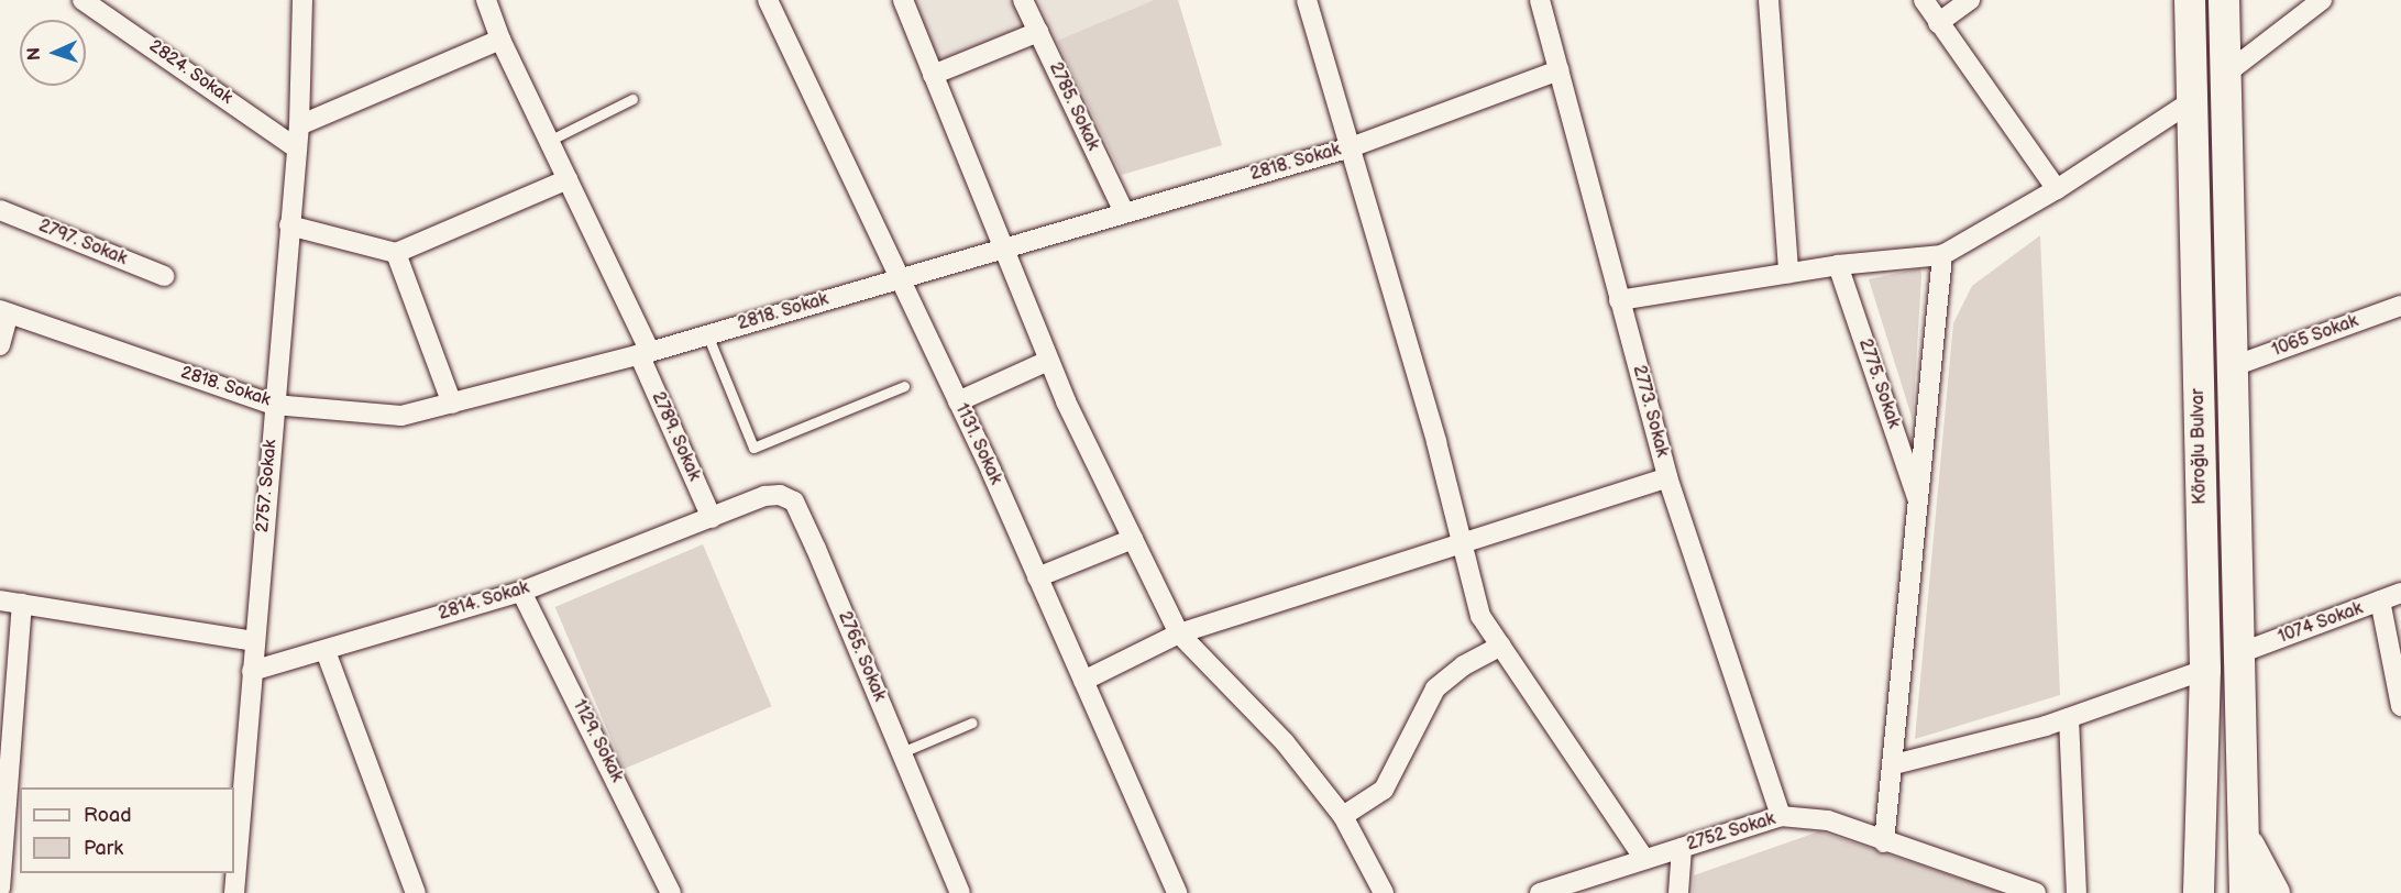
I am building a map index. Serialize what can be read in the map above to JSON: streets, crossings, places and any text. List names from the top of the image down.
{
  "streets": {
    "main road": ["Köroğlu Bulvar"],
    "street": [
      "2824. Sokak",
      "2785. Sokak",
      "2818. Sokak",
      "2797. Sokak",
      "1065 Sokak",
      "2775. Sokak",
      "2773. Sokak",
      "2789. Sokak",
      "1131. Sokak",
      "2757. Sokak",
      "2814. Sokak",
      "1074 Sokak",
      "2765. Sokak",
      "1129. Sokak",
      "2752 Sokak"
    ]
  },
  "crossings": [
    ["2824. Sokak", "2757. Sokak"],
    ["2785. Sokak", "2818. Sokak"],
    ["2818. Sokak", "2773. Sokak"],
    ["2818. Sokak", "2789. Sokak"],
    ["2818. Sokak", "1131. Sokak"],
    ["2818. Sokak", "2757. Sokak"],
    ["1065 Sokak", "Köroğlu Bulvar"],
    ["2773. Sokak", "2752 Sokak"],
    ["2789. Sokak", "2814. Sokak"],
    ["2789. Sokak", "2765. Sokak"],
    ["Köroğlu Bulvar", "1074 Sokak"],
    ["2757. Sokak", "2814. Sokak"],
    ["2814. Sokak", "2765. Sokak"],
    ["2814. Sokak", "1129. Sokak"]
  ],
  "legend": ["Road", "Park"],
  "north": "left"
}
